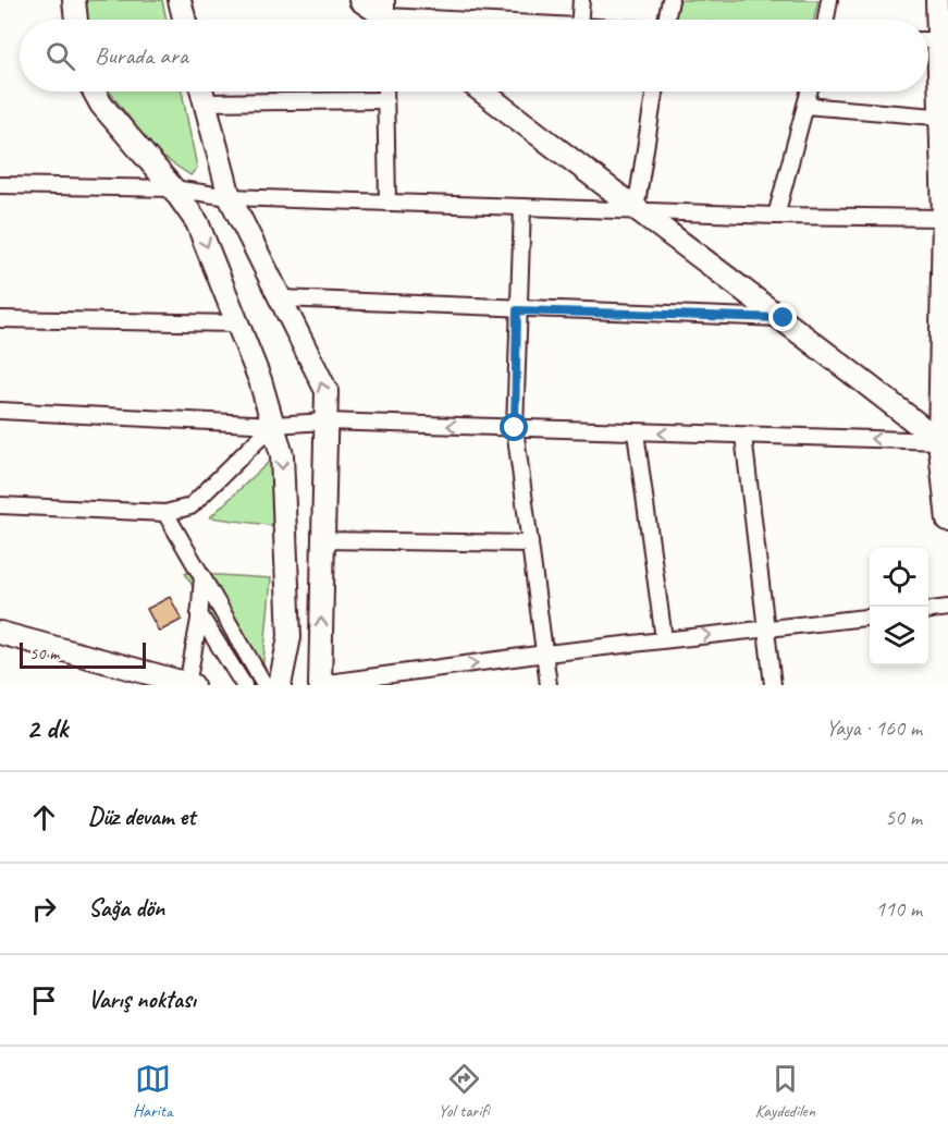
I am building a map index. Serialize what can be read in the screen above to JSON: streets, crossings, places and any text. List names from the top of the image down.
{
  "scale_bar": "50 m",
  "page": {
    "search": "Burada ara",
    "scale": "50 m",
    "heading": ["2 dk", "Yaya · 160 m"],
    "list": [
      ["Düz devam et", "50 m"],
      ["Sağa dön", "110 m"],
      "Varış noktası"
    ],
    "nav": ["Harita", "Yol tarifi", "Kaydedilen"]
  }
}
